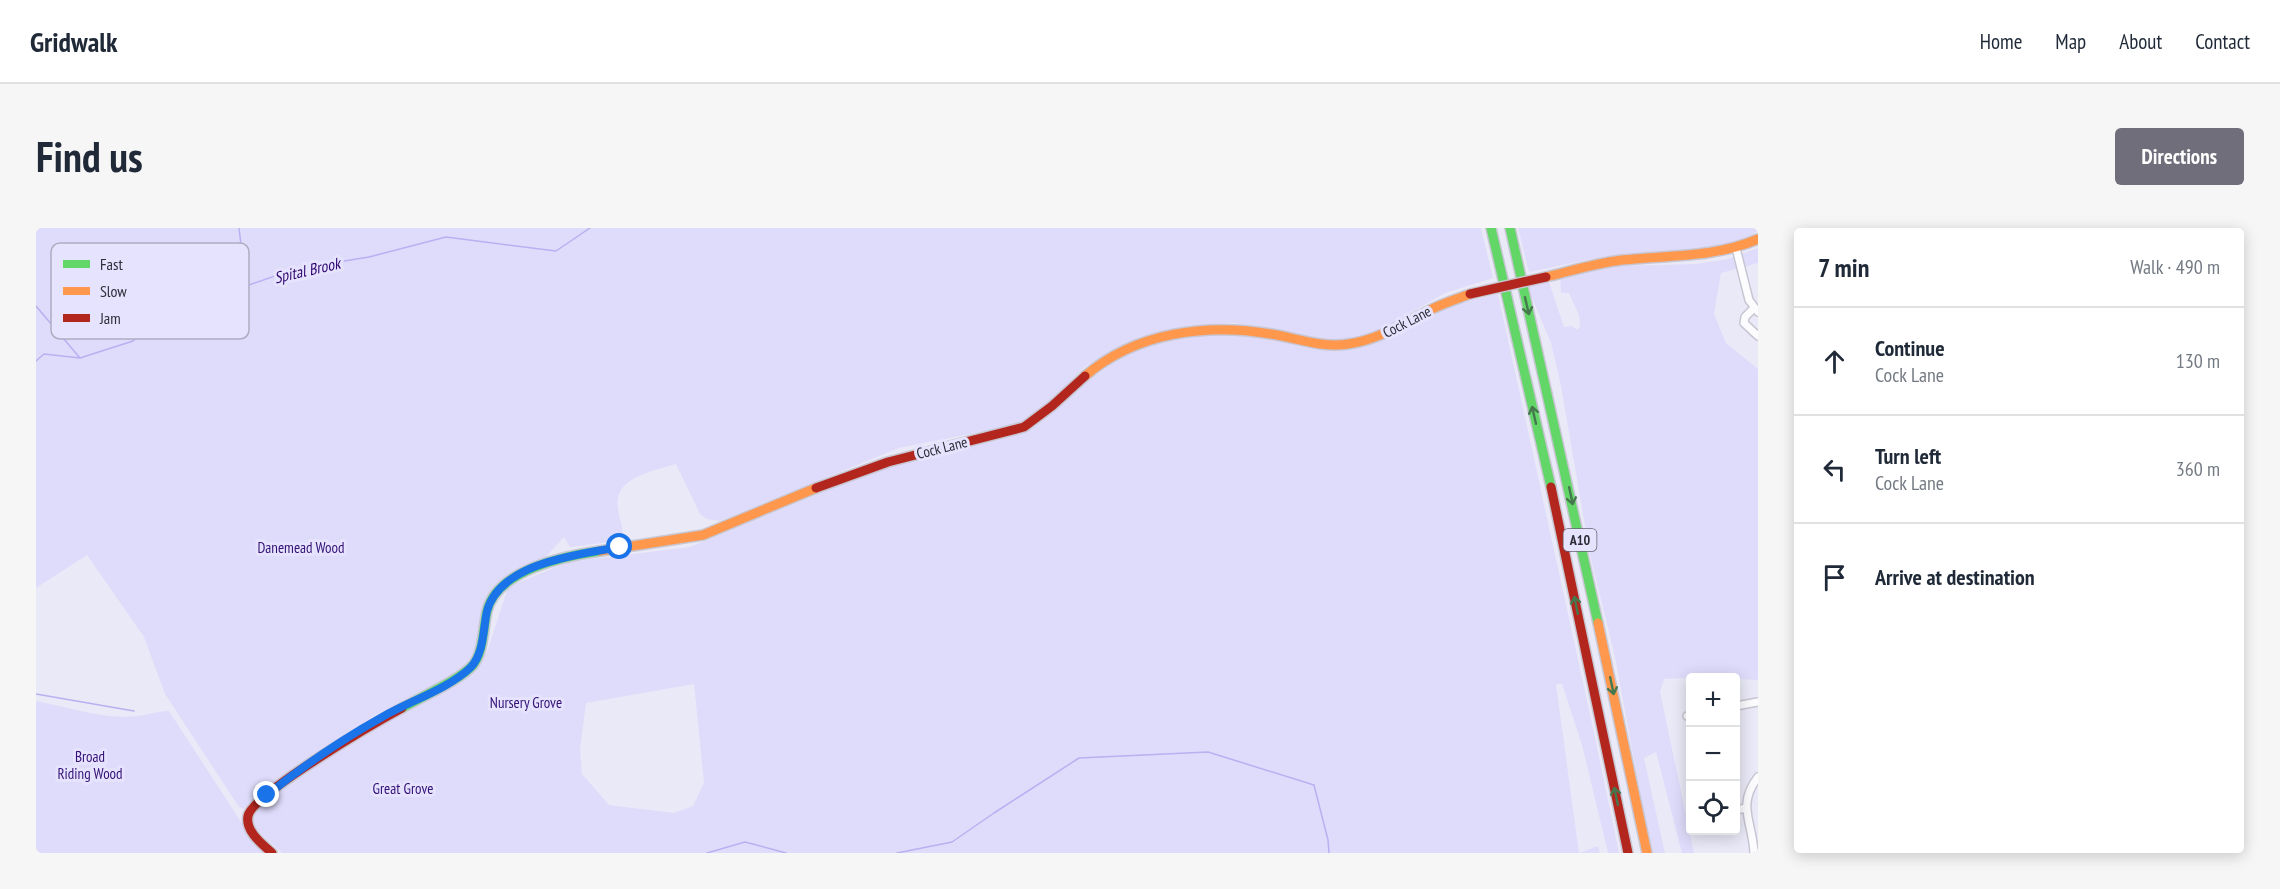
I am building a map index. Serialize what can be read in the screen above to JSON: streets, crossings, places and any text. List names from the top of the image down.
{
  "streets": {
    "main road": ["Cock Lane", "A10"]
  },
  "water": ["Spital Brook"],
  "parks": [
    "Danemead Wood",
    "Nursery Grove",
    "Broad Riding Wood",
    "Great Grove"
  ],
  "legend": ["Fast", "Slow", "Jam"],
  "page": {
    "header": "Gridwalk",
    "nav": [
      "Home",
      "Map",
      "About",
      "Contact"
    ],
    "buttons": "Directions",
    "title": "Find us",
    "heading": ["7 min", "Walk · 490 m"],
    "list": [
      ["Continue", "Cock Lane", "130 m"],
      ["Turn left", "Cock Lane", "360 m"],
      "Arrive at destination"
    ],
    "map_buttons": ["+", "−"]
  }
}
